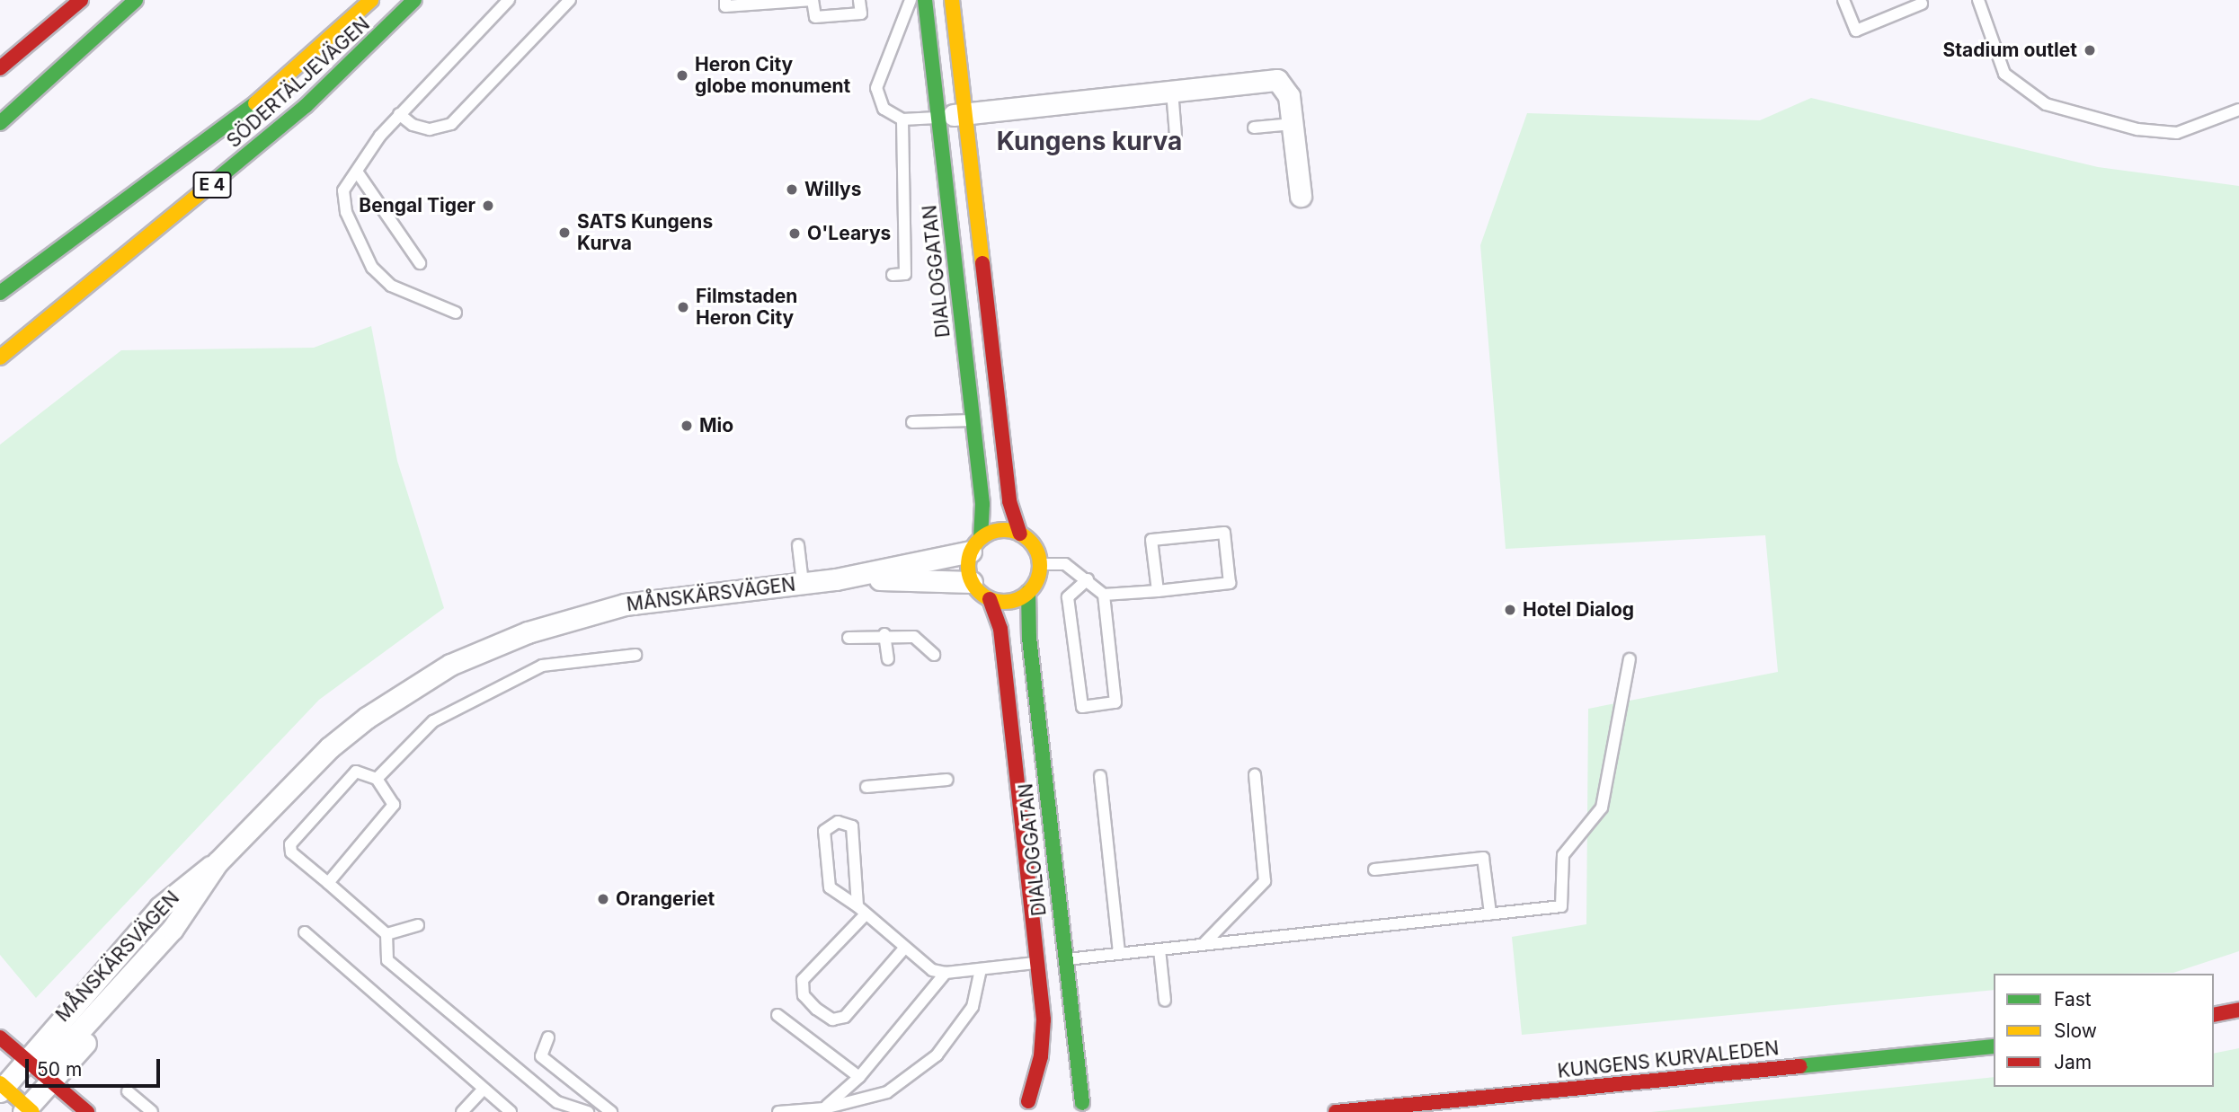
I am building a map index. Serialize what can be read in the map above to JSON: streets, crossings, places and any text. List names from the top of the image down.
{
  "streets": {
    "main road": [
      "SÖDERTÄLJEVÄGEN",
      "E 4",
      "DIALOGGATAN",
      "KUNGENS KURVALEDEN"
    ],
    "street": ["MÅNSKÄRSVÄGEN"]
  },
  "crossings": [
    ["DIALOGGATAN", "MÅNSKÄRSVÄGEN"]
  ],
  "districts": ["Kungens kurva"],
  "places": [
    "Stadium outlet",
    "Heron City globe monument",
    "Willys",
    "Bengal Tiger",
    "SATS Kungens Kurva",
    "O'Learys",
    "Filmstaden Heron City",
    "Mio",
    "Hotel Dialog",
    "Orangeriet"
  ],
  "legend": ["Fast", "Slow", "Jam"],
  "scale_bar": "50 m"
}
